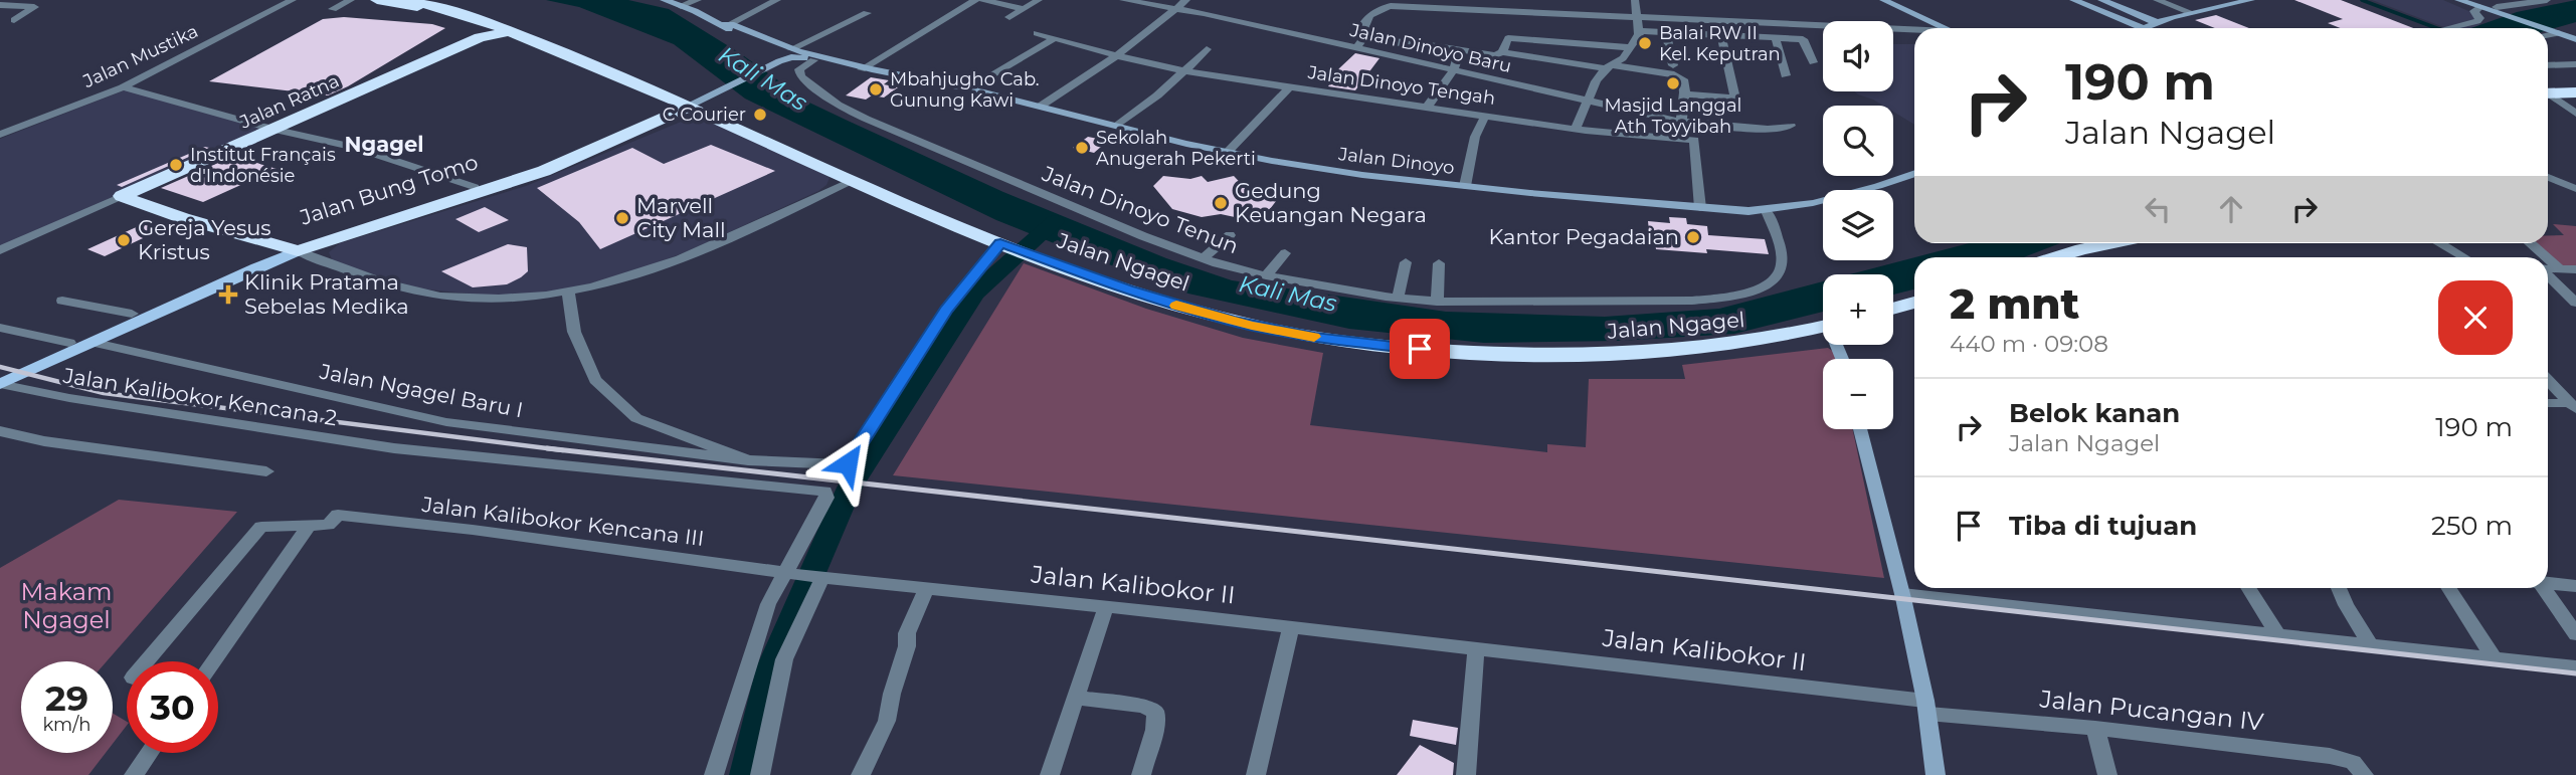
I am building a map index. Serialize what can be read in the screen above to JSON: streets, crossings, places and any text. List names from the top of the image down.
{
  "streets": {
    "highway": ["Jalan Ratna", "Jalan Bung Tomo", "Jalan Ngagel"],
    "main road": ["Jalan Dinoyo"],
    "street": [
      "Jalan Dinoyo Baru",
      "Jalan Mustika",
      "Jalan Dinoyo Tengah",
      "Jalan Dinoyo Tenun",
      "Jalan Ngagel Baru I",
      "Jalan Kalibokor Kencana 2",
      "Jalan Kalibokor Kencana III",
      "Jalan Kalibokor II",
      "Jalan Pucangan IV"
    ]
  },
  "crossings": [
    ["Jalan Ratna", "Jalan Ngagel"],
    ["Jalan Dinoyo", "Jalan Bung Tomo"],
    ["Jalan Dinoyo", "Jalan Dinoyo Tenun"],
    ["Jalan Bung Tomo", "Jalan Ngagel"],
    ["Jalan Bung Tomo", "Jalan Ngagel Baru I"],
    ["Jalan Bung Tomo", "Jalan Kalibokor Kencana 2"],
    ["Jalan Kalibokor Kencana 2", "Jalan Kalibokor Kencana III"],
    ["Jalan Kalibokor Kencana 2", "Jalan Kalibokor II"],
    ["Jalan Kalibokor Kencana III", "Jalan Kalibokor II"],
    ["Jalan Kalibokor II", "Jalan Pucangan IV"]
  ],
  "districts": ["Ngagel"],
  "water": ["Kali Mas"],
  "parks": ["Makam Ngagel"],
  "places": {
    "other": [
      "Balai RW II Kel. Keputran",
      "Masjid Langgal Ath Toyyibah",
      "Mbahjugho Cab. Gunung Kawi",
      "C Courier",
      "Sekolah Anugerah Pekerti",
      "Institut Français d'Indonésie",
      "Gedung Keuangan Negara",
      "Marvell City Mall",
      "Kantor Pegadaian",
      "Gereja Yesus Kristus"
    ],
    "health": ["Klinik Pratama Sebelas Medika"]
  },
  "page": {
    "map_buttons": ["+", "−"],
    "turn": ["190 m", "Jalan Ngagel"],
    "heading": ["2 mnt", "440 m · 09:08"],
    "list": [
      {
        "name": "Belok kanan",
        "note": "Jalan Ngagel",
        "value": "190 m"
      },
      {
        "name": "Tiba di tujuan",
        "value": "250 m"
      }
    ],
    "speed": "29 km/h",
    "limit": "30"
  }
}
